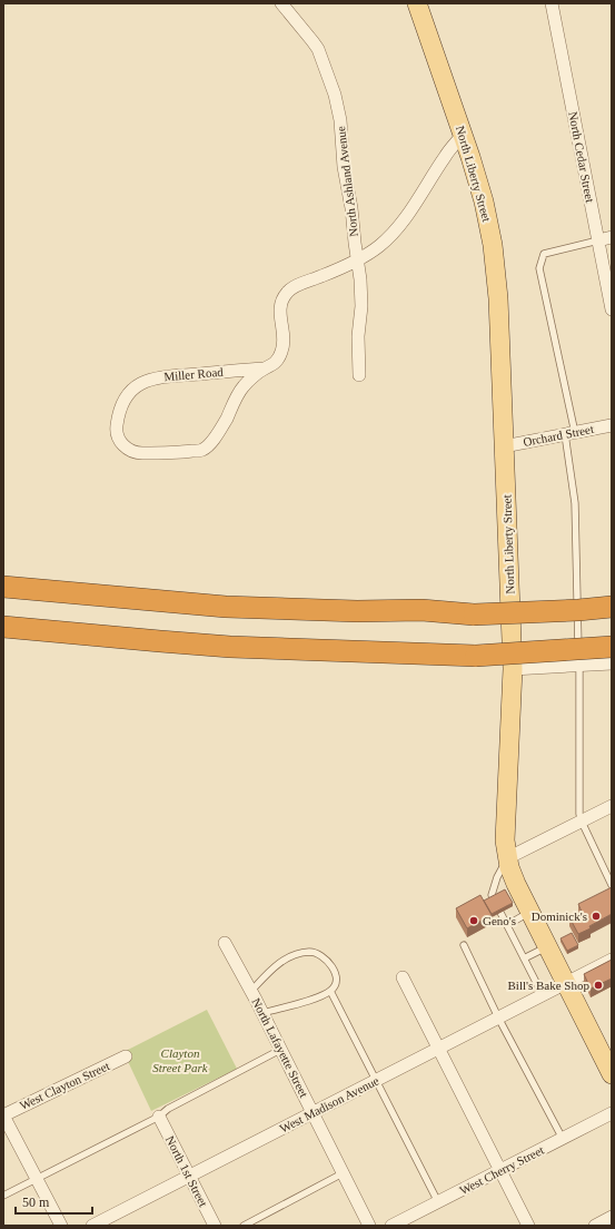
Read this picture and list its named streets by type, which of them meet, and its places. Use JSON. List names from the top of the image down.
{
  "streets": {
    "main road": ["North Liberty Street"],
    "street": [
      "North Cedar Street",
      "North Ashland Avenue",
      "Miller Road",
      "Orchard Street",
      "North Lafayette Street",
      "West Clayton Street",
      "West Madison Avenue",
      "West Cherry Street",
      "North 1st Street"
    ]
  },
  "crossings": [
    ["North Liberty Street", "Miller Road"],
    ["North Liberty Street", "Orchard Street"],
    ["North Liberty Street", "West Madison Avenue"],
    ["North Ashland Avenue", "Miller Road"],
    ["North Lafayette Street", "West Madison Avenue"],
    ["West Madison Avenue", "North 1st Street"]
  ],
  "parks": ["Clayton Street Park"],
  "places": ["Dominick's", "Geno's", "Bill's Bake Shop"],
  "scale_bar": "50 m"
}
